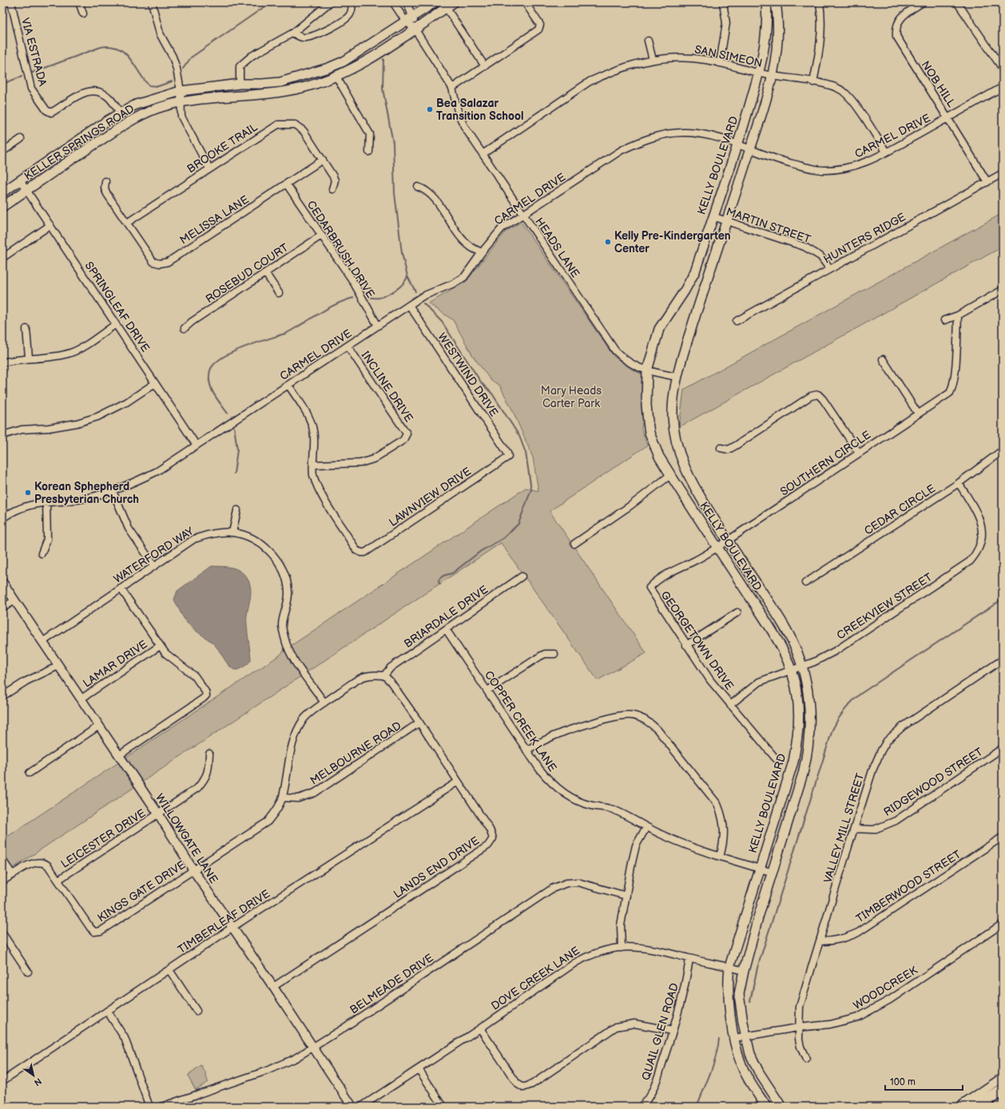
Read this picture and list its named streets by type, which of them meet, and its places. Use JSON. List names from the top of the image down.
{
  "streets": {
    "main road": ["KELLER SPRINGS ROAD", "KELLY BOULEVARD"],
    "street": [
      "VIA ESTRADA",
      "SAN SIMEON",
      "NOB HILL",
      "CARMEL DRIVE",
      "BROOKE TRAIL",
      "MELISSA LANE",
      "MARTIN STREET",
      "HUNTERS RIDGE",
      "HEADS LANE",
      "CEDARBRUSH DRIVE",
      "ROSEBUD COURT",
      "SPRINGLEAF DRIVE",
      "WESTWIND DRIVE",
      "INCLINE DRIVE",
      "SOUTHERN CIRCLE",
      "LAWNVIEW DRIVE",
      "CEDAR CIRCLE",
      "WATERFORD WAY",
      "CREEKVIEW STREET",
      "BRIARDALE DRIVE",
      "GEORGETOWN DRIVE",
      "LAMAR DRIVE",
      "COPPER CREEK LANE",
      "MELBOURNE ROAD",
      "RIDGEWOOD STREET",
      "VALLEY MILL STREET",
      "LEICESTER DRIVE",
      "WILLOWGATE LANE",
      "LANDS END DRIVE",
      "TIMBERWOOD STREET",
      "KINGS GATE DRIVE",
      "TIMBERLEAF DRIVE",
      "DOVE CREEK LANE",
      "BELMEADE DRIVE",
      "WOODCREEK",
      "QUAIL GLEN ROAD"
    ]
  },
  "crossings": [
    ["VIA ESTRADA", "KELLER SPRINGS ROAD"],
    ["SAN SIMEON", "CARMEL DRIVE"],
    ["SAN SIMEON", "KELLY BOULEVARD"],
    ["SAN SIMEON", "HEADS LANE"],
    ["NOB HILL", "CARMEL DRIVE"],
    ["NOB HILL", "HUNTERS RIDGE"],
    ["CARMEL DRIVE", "KELLY BOULEVARD"],
    ["CARMEL DRIVE", "HEADS LANE"],
    ["CARMEL DRIVE", "CEDARBRUSH DRIVE"],
    ["CARMEL DRIVE", "SPRINGLEAF DRIVE"],
    ["CARMEL DRIVE", "WESTWIND DRIVE"],
    ["CARMEL DRIVE", "INCLINE DRIVE"],
    ["KELLER SPRINGS ROAD", "HEADS LANE"],
    ["KELLER SPRINGS ROAD", "SPRINGLEAF DRIVE"],
    ["BROOKE TRAIL", "MELISSA LANE"],
    ["KELLY BOULEVARD", "MARTIN STREET"],
    ["KELLY BOULEVARD", "HEADS LANE"],
    ["KELLY BOULEVARD", "SOUTHERN CIRCLE"],
    ["KELLY BOULEVARD", "CREEKVIEW STREET"],
    ["KELLY BOULEVARD", "COPPER CREEK LANE"],
    ["KELLY BOULEVARD", "DOVE CREEK LANE"],
    ["KELLY BOULEVARD", "WOODCREEK"],
    ["MELISSA LANE", "CEDARBRUSH DRIVE"],
    ["MARTIN STREET", "HUNTERS RIDGE"],
    ["CEDARBRUSH DRIVE", "ROSEBUD COURT"],
    ["WESTWIND DRIVE", "LAWNVIEW DRIVE"],
    ["INCLINE DRIVE", "LAWNVIEW DRIVE"],
    ["SOUTHERN CIRCLE", "GEORGETOWN DRIVE"],
    ["CEDAR CIRCLE", "CREEKVIEW STREET"],
    ["WATERFORD WAY", "WILLOWGATE LANE"],
    ["WATERFORD WAY", "KINGS GATE DRIVE"],
    ["CREEKVIEW STREET", "GEORGETOWN DRIVE"],
    ["BRIARDALE DRIVE", "COPPER CREEK LANE"],
    ["BRIARDALE DRIVE", "LANDS END DRIVE"],
    ["BRIARDALE DRIVE", "KINGS GATE DRIVE"],
    ["LAMAR DRIVE", "WILLOWGATE LANE"],
    ["MELBOURNE ROAD", "LANDS END DRIVE"],
    ["MELBOURNE ROAD", "KINGS GATE DRIVE"],
    ["RIDGEWOOD STREET", "VALLEY MILL STREET"],
    ["VALLEY MILL STREET", "TIMBERWOOD STREET"],
    ["VALLEY MILL STREET", "WOODCREEK"],
    ["LEICESTER DRIVE", "WILLOWGATE LANE"],
    ["LEICESTER DRIVE", "KINGS GATE DRIVE"],
    ["WILLOWGATE LANE", "LANDS END DRIVE"],
    ["WILLOWGATE LANE", "KINGS GATE DRIVE"],
    ["WILLOWGATE LANE", "TIMBERLEAF DRIVE"],
    ["WILLOWGATE LANE", "BELMEADE DRIVE"],
    ["LANDS END DRIVE", "KINGS GATE DRIVE"],
    ["LANDS END DRIVE", "TIMBERLEAF DRIVE"],
    ["DOVE CREEK LANE", "QUAIL GLEN ROAD"]
  ],
  "parks": ["Mary Heads Carter Park"],
  "places": ["Bea Salazar Transition School", "Kelly Pre-Kindergarten Center", "Korean Sphepherd Presbyterian Church"],
  "scale_bar": "100 m",
  "north": "bottom right"
}
